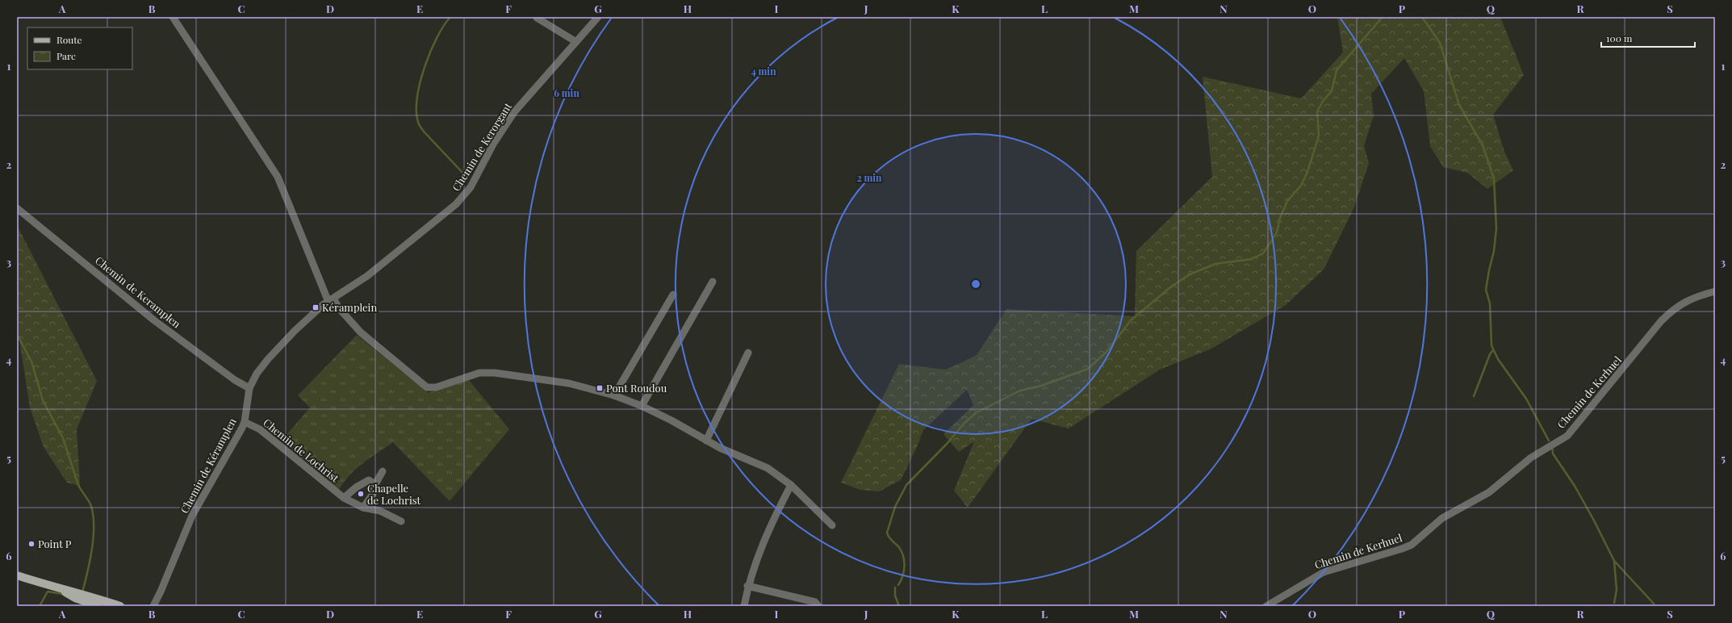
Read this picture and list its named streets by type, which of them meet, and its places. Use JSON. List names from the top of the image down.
{
  "streets": {
    "street": [
      "Chemin de Kerorgant",
      "Chemin de Keramplen",
      "Chemin de Kerhuel",
      "Chemin de Lochrist",
      "Chemin de Kéramplen"
    ]
  },
  "crossings": [
    ["Chemin de Kerorgant", "Chemin de Kéramplen"],
    ["Chemin de Keramplen", "Chemin de Kéramplen"],
    ["Chemin de Lochrist", "Chemin de Kéramplen"]
  ],
  "places": {
    "transit": ["Kéramplein", "Pont Roudou"],
    "other": ["Chapelle de Lochrist", "Point P"]
  },
  "legend": ["Route", "Parc"],
  "scale_bar": "100 m",
  "grid": {
    "columns": [
      "A",
      "B",
      "C",
      "D",
      "E",
      "F",
      "G",
      "H",
      "I",
      "J",
      "K",
      "L",
      "M",
      "N",
      "O",
      "P",
      "Q",
      "R",
      "S"
    ],
    "rows": [
      "1",
      "2",
      "3",
      "4",
      "5",
      "6"
    ]
  },
  "rings": ["4 min", "6 min", "2 min"]
}
